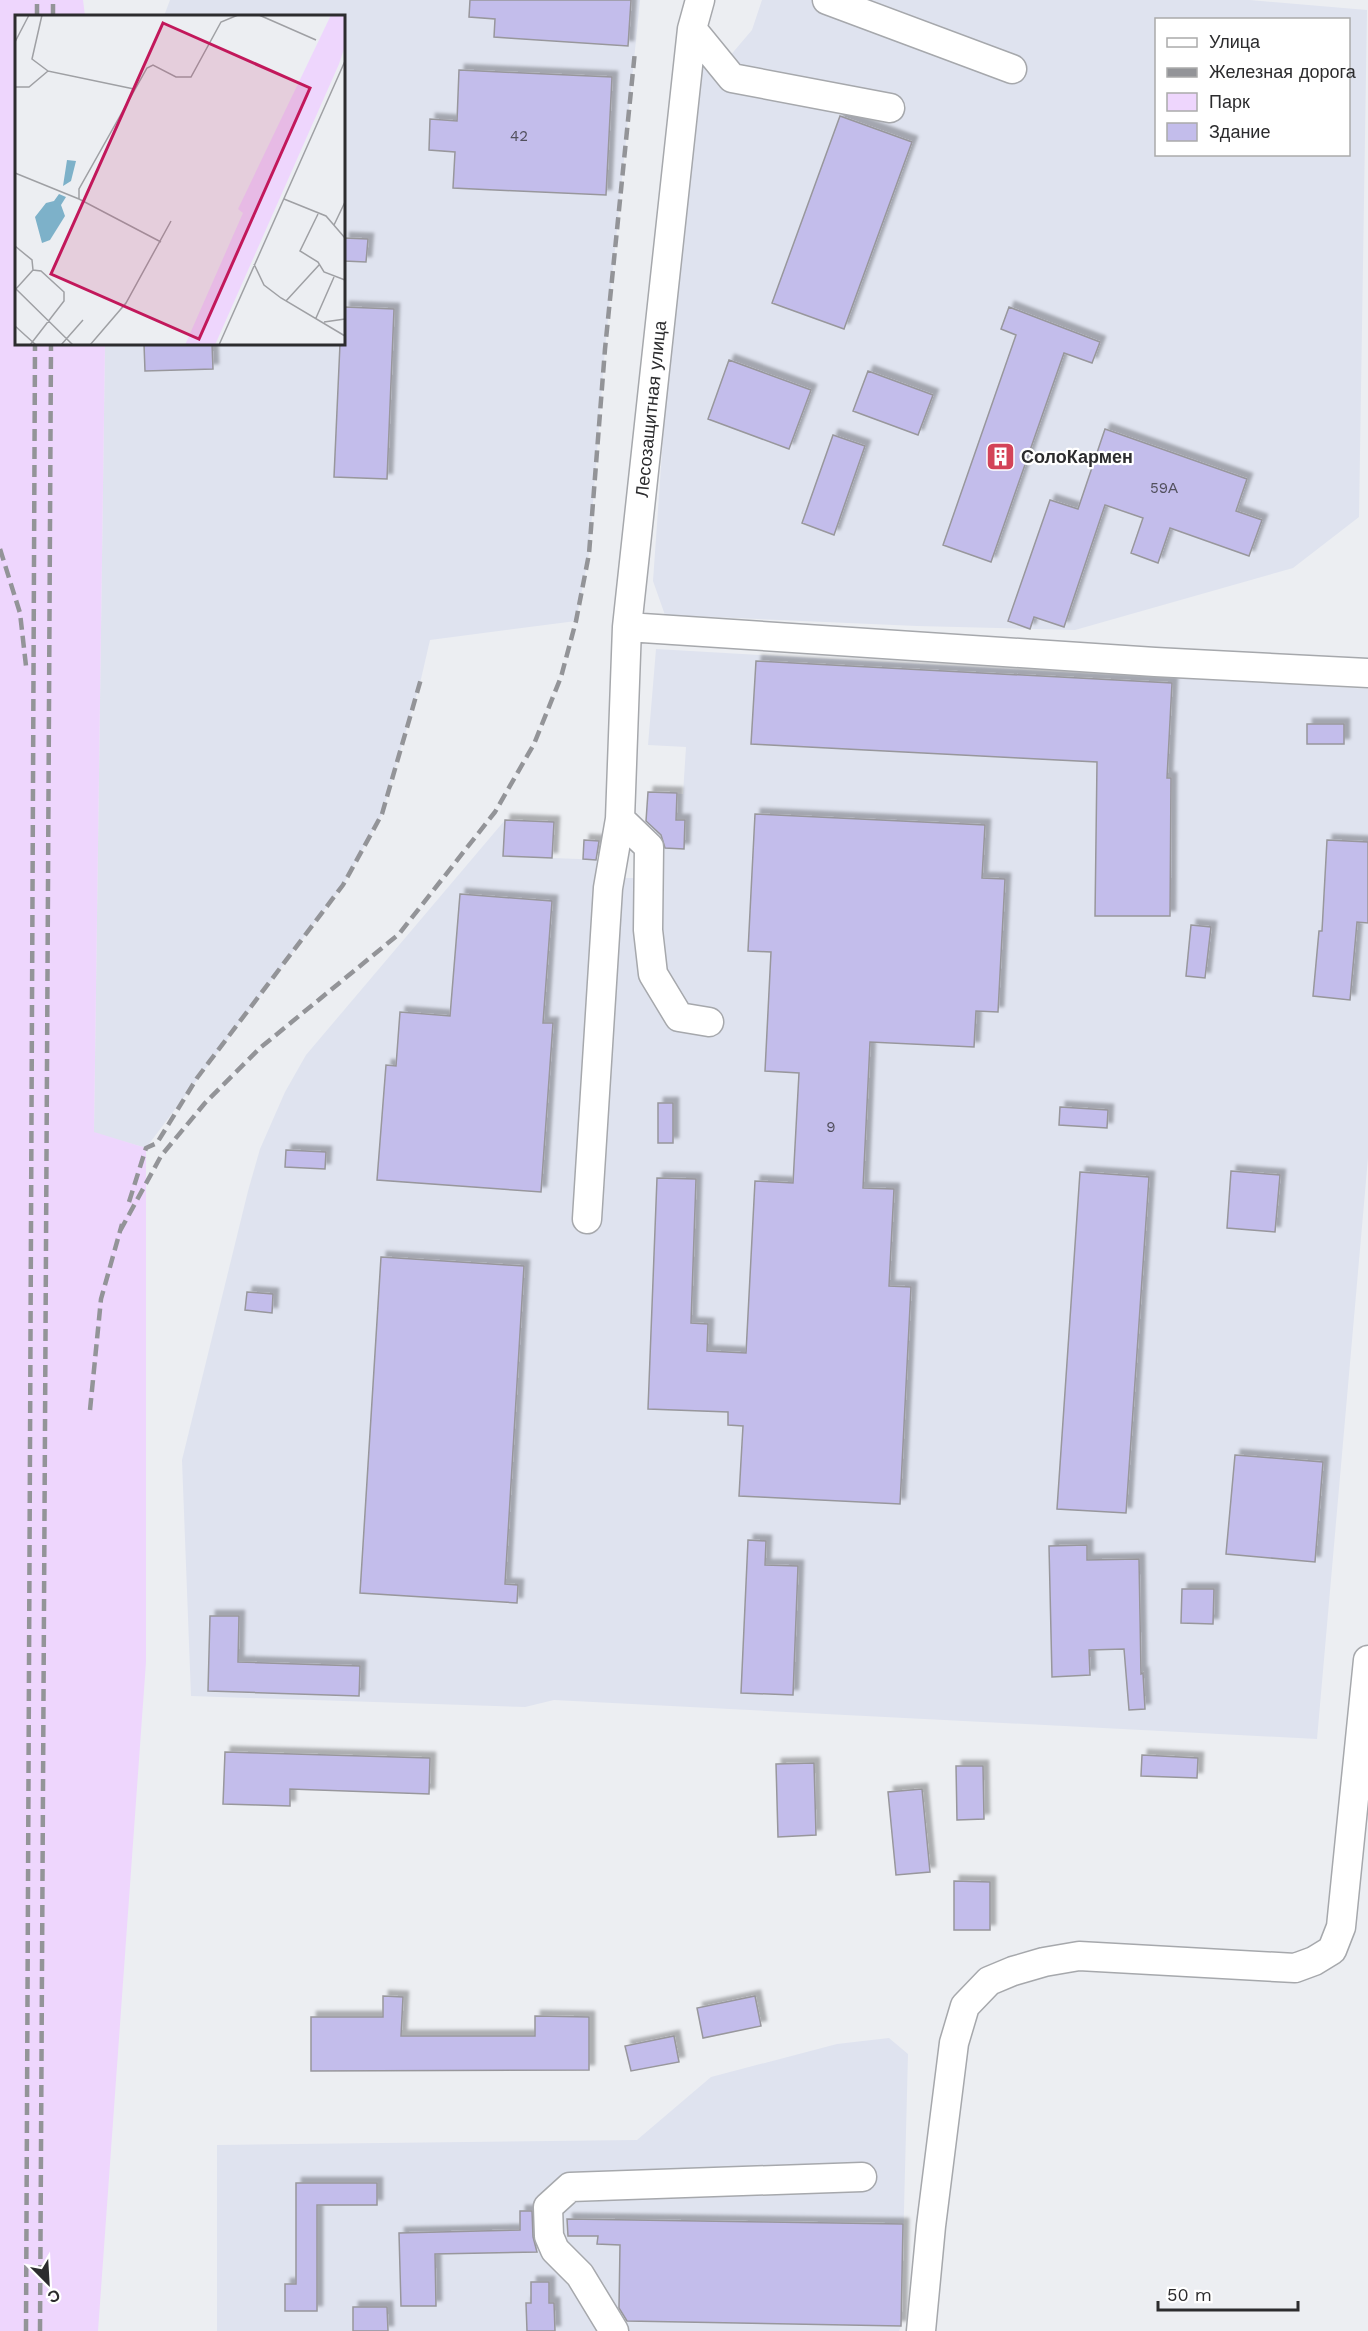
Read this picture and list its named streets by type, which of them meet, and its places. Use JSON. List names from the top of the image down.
{
  "streets": {
    "street": ["Лесозащитная улица"]
  },
  "places": {
    "building": ["СолоКармен"]
  },
  "house_numbers": ["42", "59А", "9"],
  "legend": [
    "Улица",
    "Железная дорога",
    "Парк",
    "Здание"
  ],
  "scale_bar": "50 m",
  "north": "bottom right"
}
